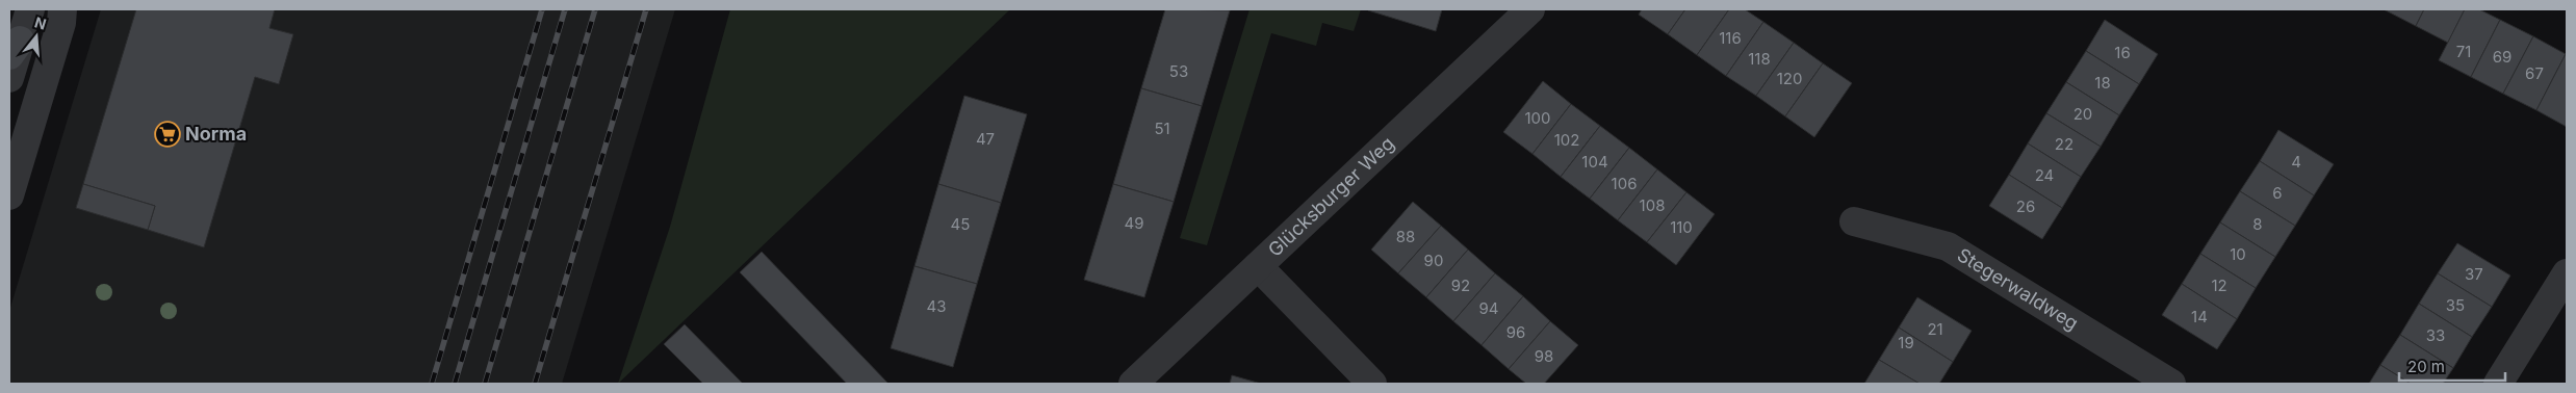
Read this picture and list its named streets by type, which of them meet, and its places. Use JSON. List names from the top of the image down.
{
  "streets": {
    "street": ["Glücksburger Weg", "Stegerwaldweg"]
  },
  "places": {
    "supermarket": ["Norma"]
  },
  "house_numbers": [
    "116",
    "71",
    "16",
    "69",
    "118",
    "53",
    "67",
    "120",
    "18",
    "20",
    "100",
    "51",
    "47",
    "102",
    "22",
    "104",
    "4",
    "24",
    "106",
    "6",
    "108",
    "26",
    "49",
    "45",
    "8",
    "110",
    "88",
    "10",
    "90",
    "37",
    "92",
    "12",
    "35",
    "43",
    "94",
    "14",
    "21",
    "96",
    "33",
    "19",
    "98"
  ],
  "scale_bar": "20 m",
  "north": "top"
}
